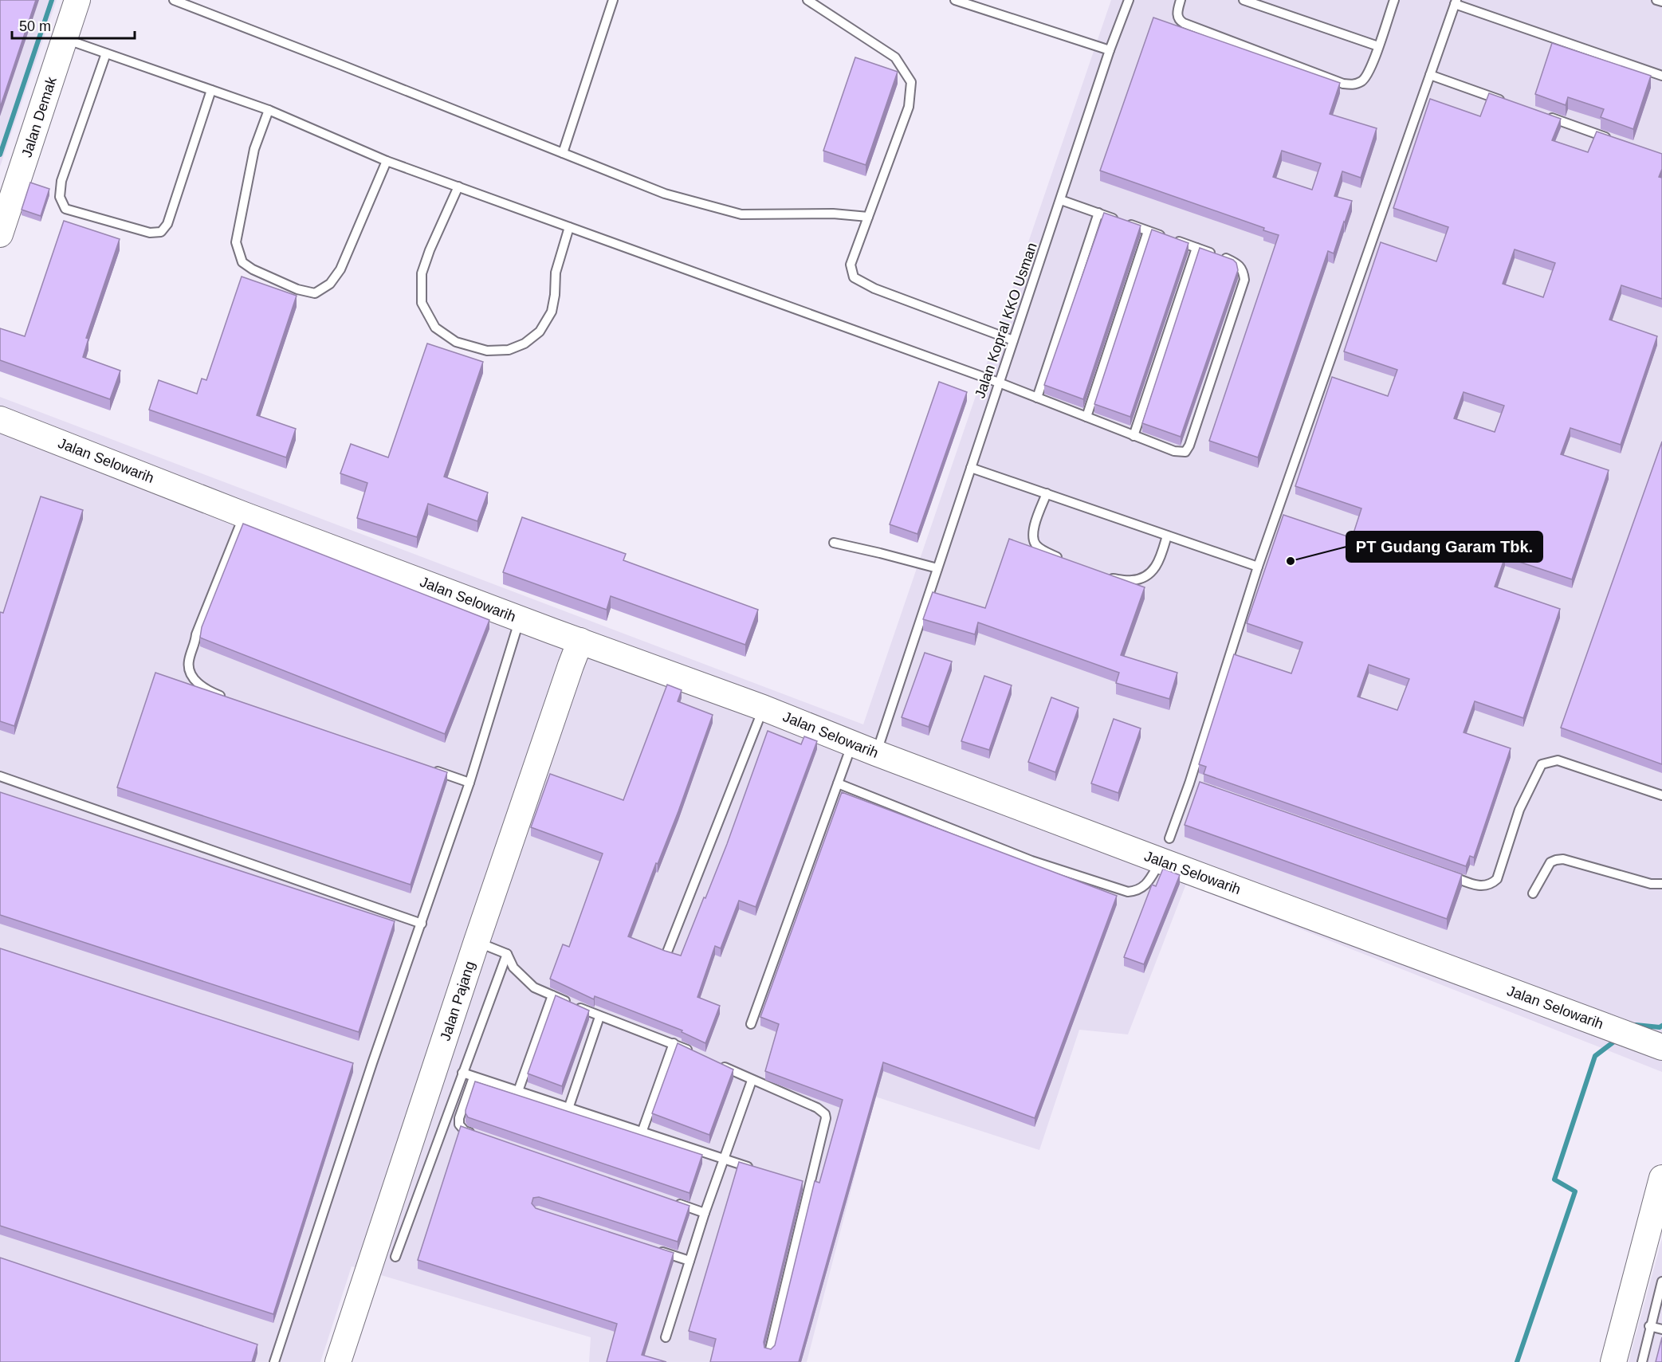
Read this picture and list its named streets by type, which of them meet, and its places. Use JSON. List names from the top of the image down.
{
  "streets": {
    "main road": ["Jalan Demak", "Jalan Selowarih", "Jalan Pajang"],
    "lane": ["Jalan Kopral KKO Usman"]
  },
  "crossings": [
    ["Jalan Kopral KKO Usman", "Jalan Selowarih"],
    ["Jalan Selowarih", "Jalan Pajang"]
  ],
  "places": ["PT Gudang Garam Tbk."],
  "scale_bar": "50 m"
}
